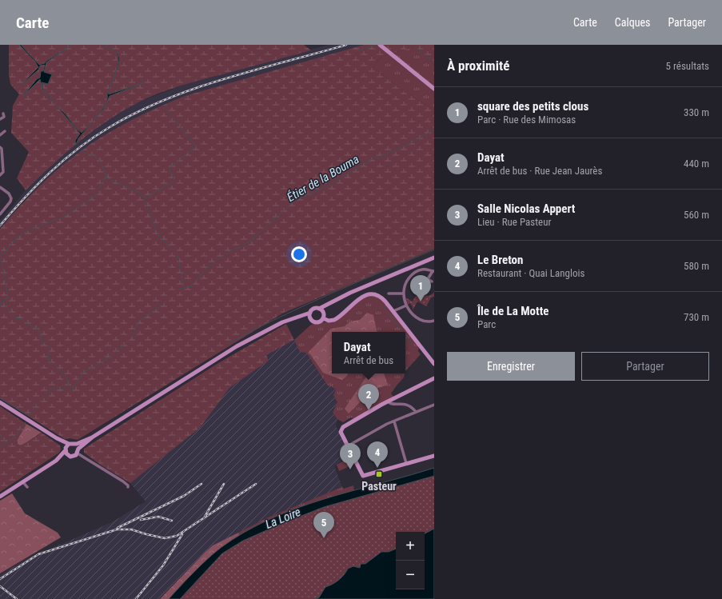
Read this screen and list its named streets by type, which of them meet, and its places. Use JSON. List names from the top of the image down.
{
  "water": ["Étier de la Bouma", "La Loire"],
  "places": {
    "transit": ["Pasteur"]
  },
  "page": {
    "header": "Carte",
    "nav": ["Carte", "Calques", "Partager"],
    "heading": ["À proximité", "5 résultats"],
    "list": [
      {
        "mark": "1",
        "name": "square des petits clous",
        "note": "Parc · Rue des Mimosas",
        "value": "330 m"
      },
      {
        "mark": "2",
        "name": "Dayat",
        "note": "Arrêt de bus · Rue Jean Jaurès",
        "value": "440 m"
      },
      {
        "mark": "3",
        "name": "Salle Nicolas Appert",
        "note": "Lieu · Rue Pasteur",
        "value": "560 m"
      },
      {
        "mark": "4",
        "name": "Le Breton",
        "note": "Restaurant · Quai Langlois",
        "value": "580 m"
      },
      {
        "mark": "5",
        "name": "Île de La Motte",
        "note": "Parc",
        "value": "730 m"
      }
    ],
    "pins": [
      "1",
      "2",
      "4",
      "3",
      "5"
    ],
    "popup": ["Dayat", "Arrêt de bus"],
    "buttons": ["Enregistrer", "Partager"],
    "map_buttons": ["+", "−"]
  }
}
